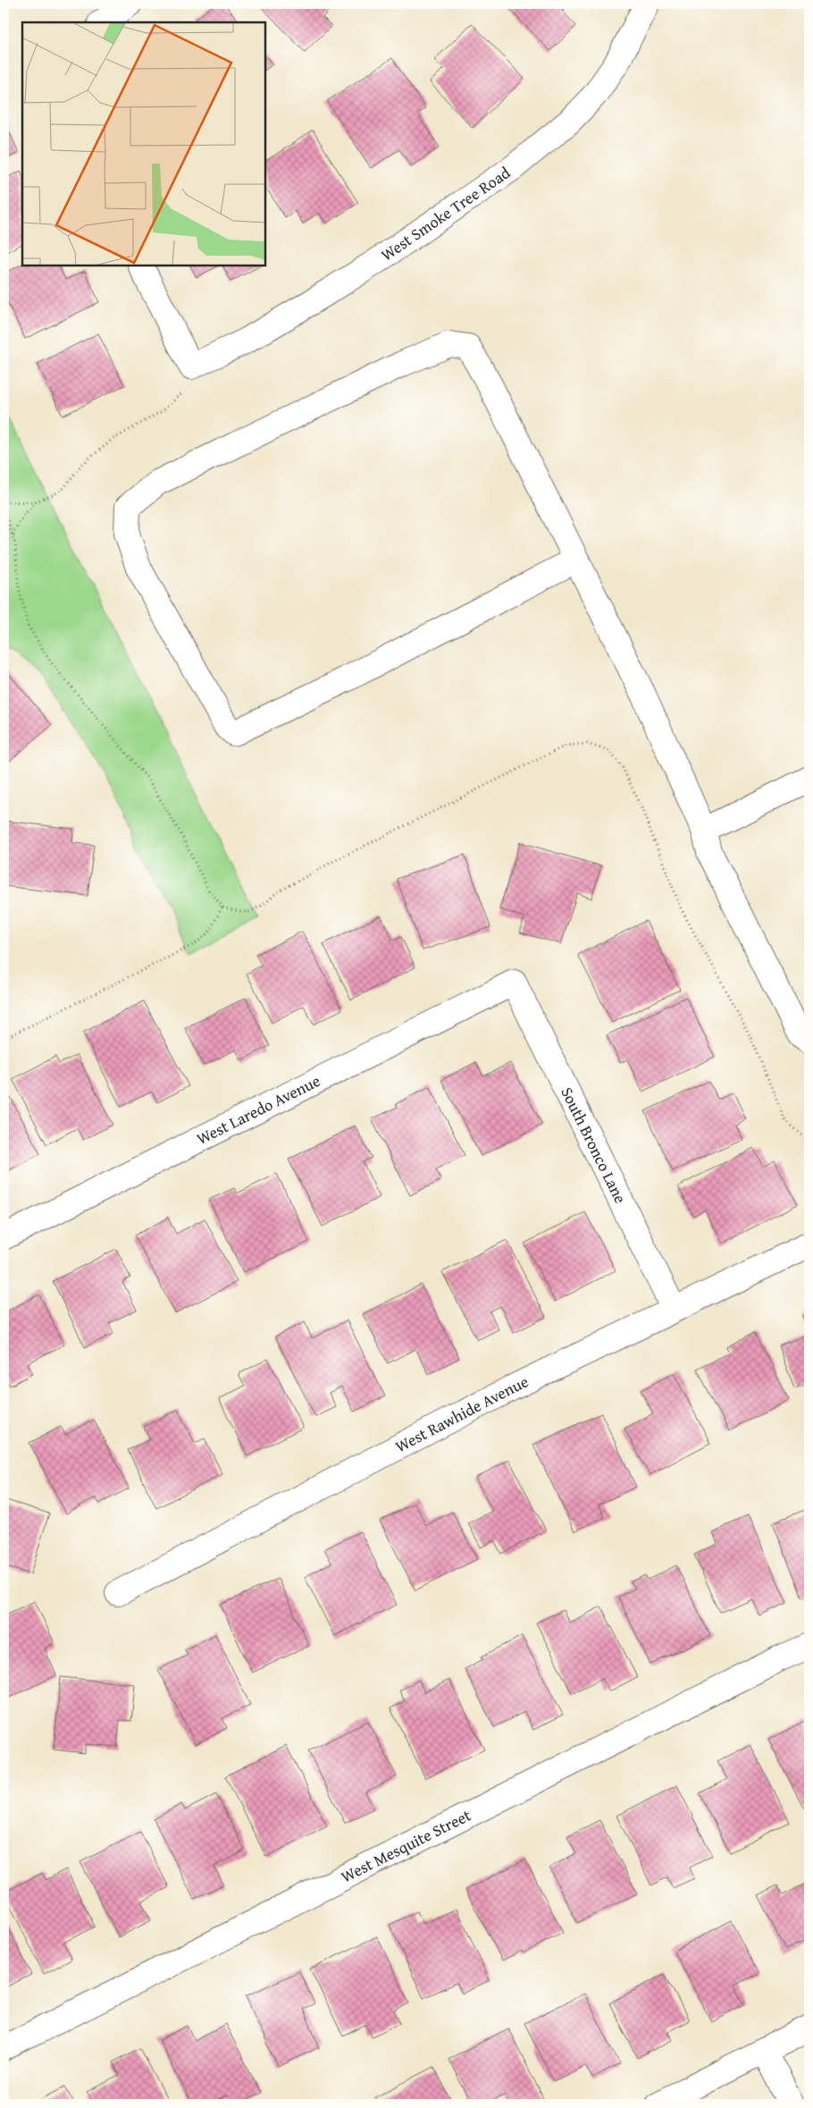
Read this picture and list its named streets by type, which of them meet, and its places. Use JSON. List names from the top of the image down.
{
  "streets": {
    "street": [
      "West Smoke Tree Road",
      "West Laredo Avenue",
      "South Bronco Lane",
      "West Rawhide Avenue",
      "West Mesquite Street"
    ]
  },
  "crossings": [
    ["West Laredo Avenue", "South Bronco Lane"],
    ["South Bronco Lane", "West Rawhide Avenue"]
  ]
}
